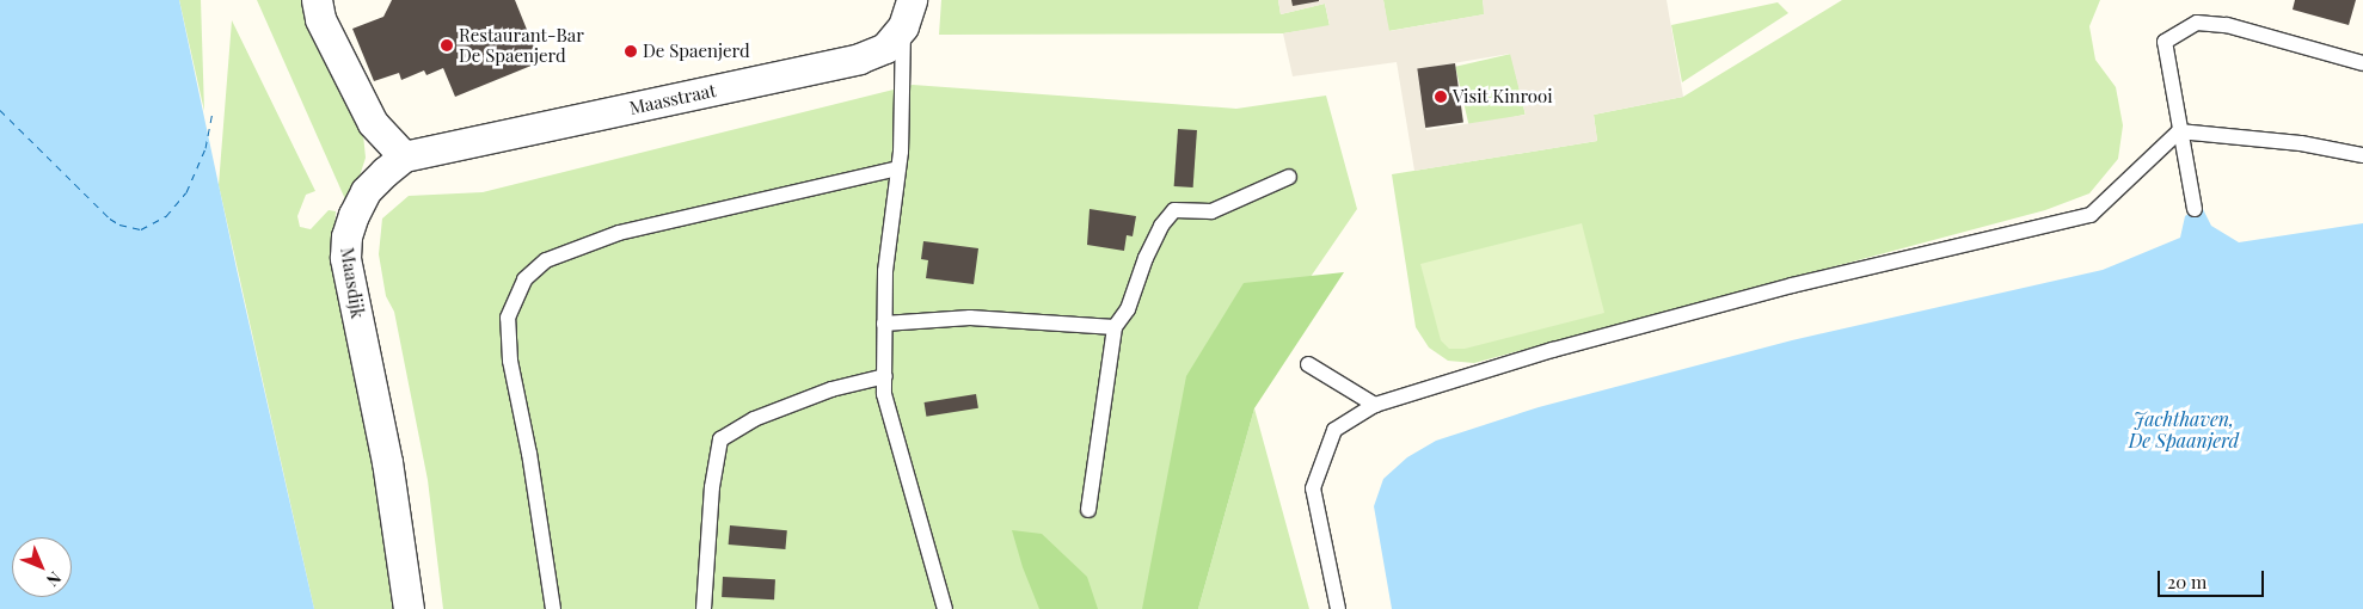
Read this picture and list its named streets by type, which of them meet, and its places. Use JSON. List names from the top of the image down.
{
  "streets": {
    "street": ["Maasstraat", "Maasdijk"]
  },
  "crossings": [
    ["Maasstraat", "Maasdijk"]
  ],
  "water": ["Jachthaven, De Spaanjerd"],
  "places": ["Restaurant-Bar De Spaenjerd", "De Spaenjerd", "Visit Kinrooi"],
  "scale_bar": "20 m",
  "north": "bottom right"
}
